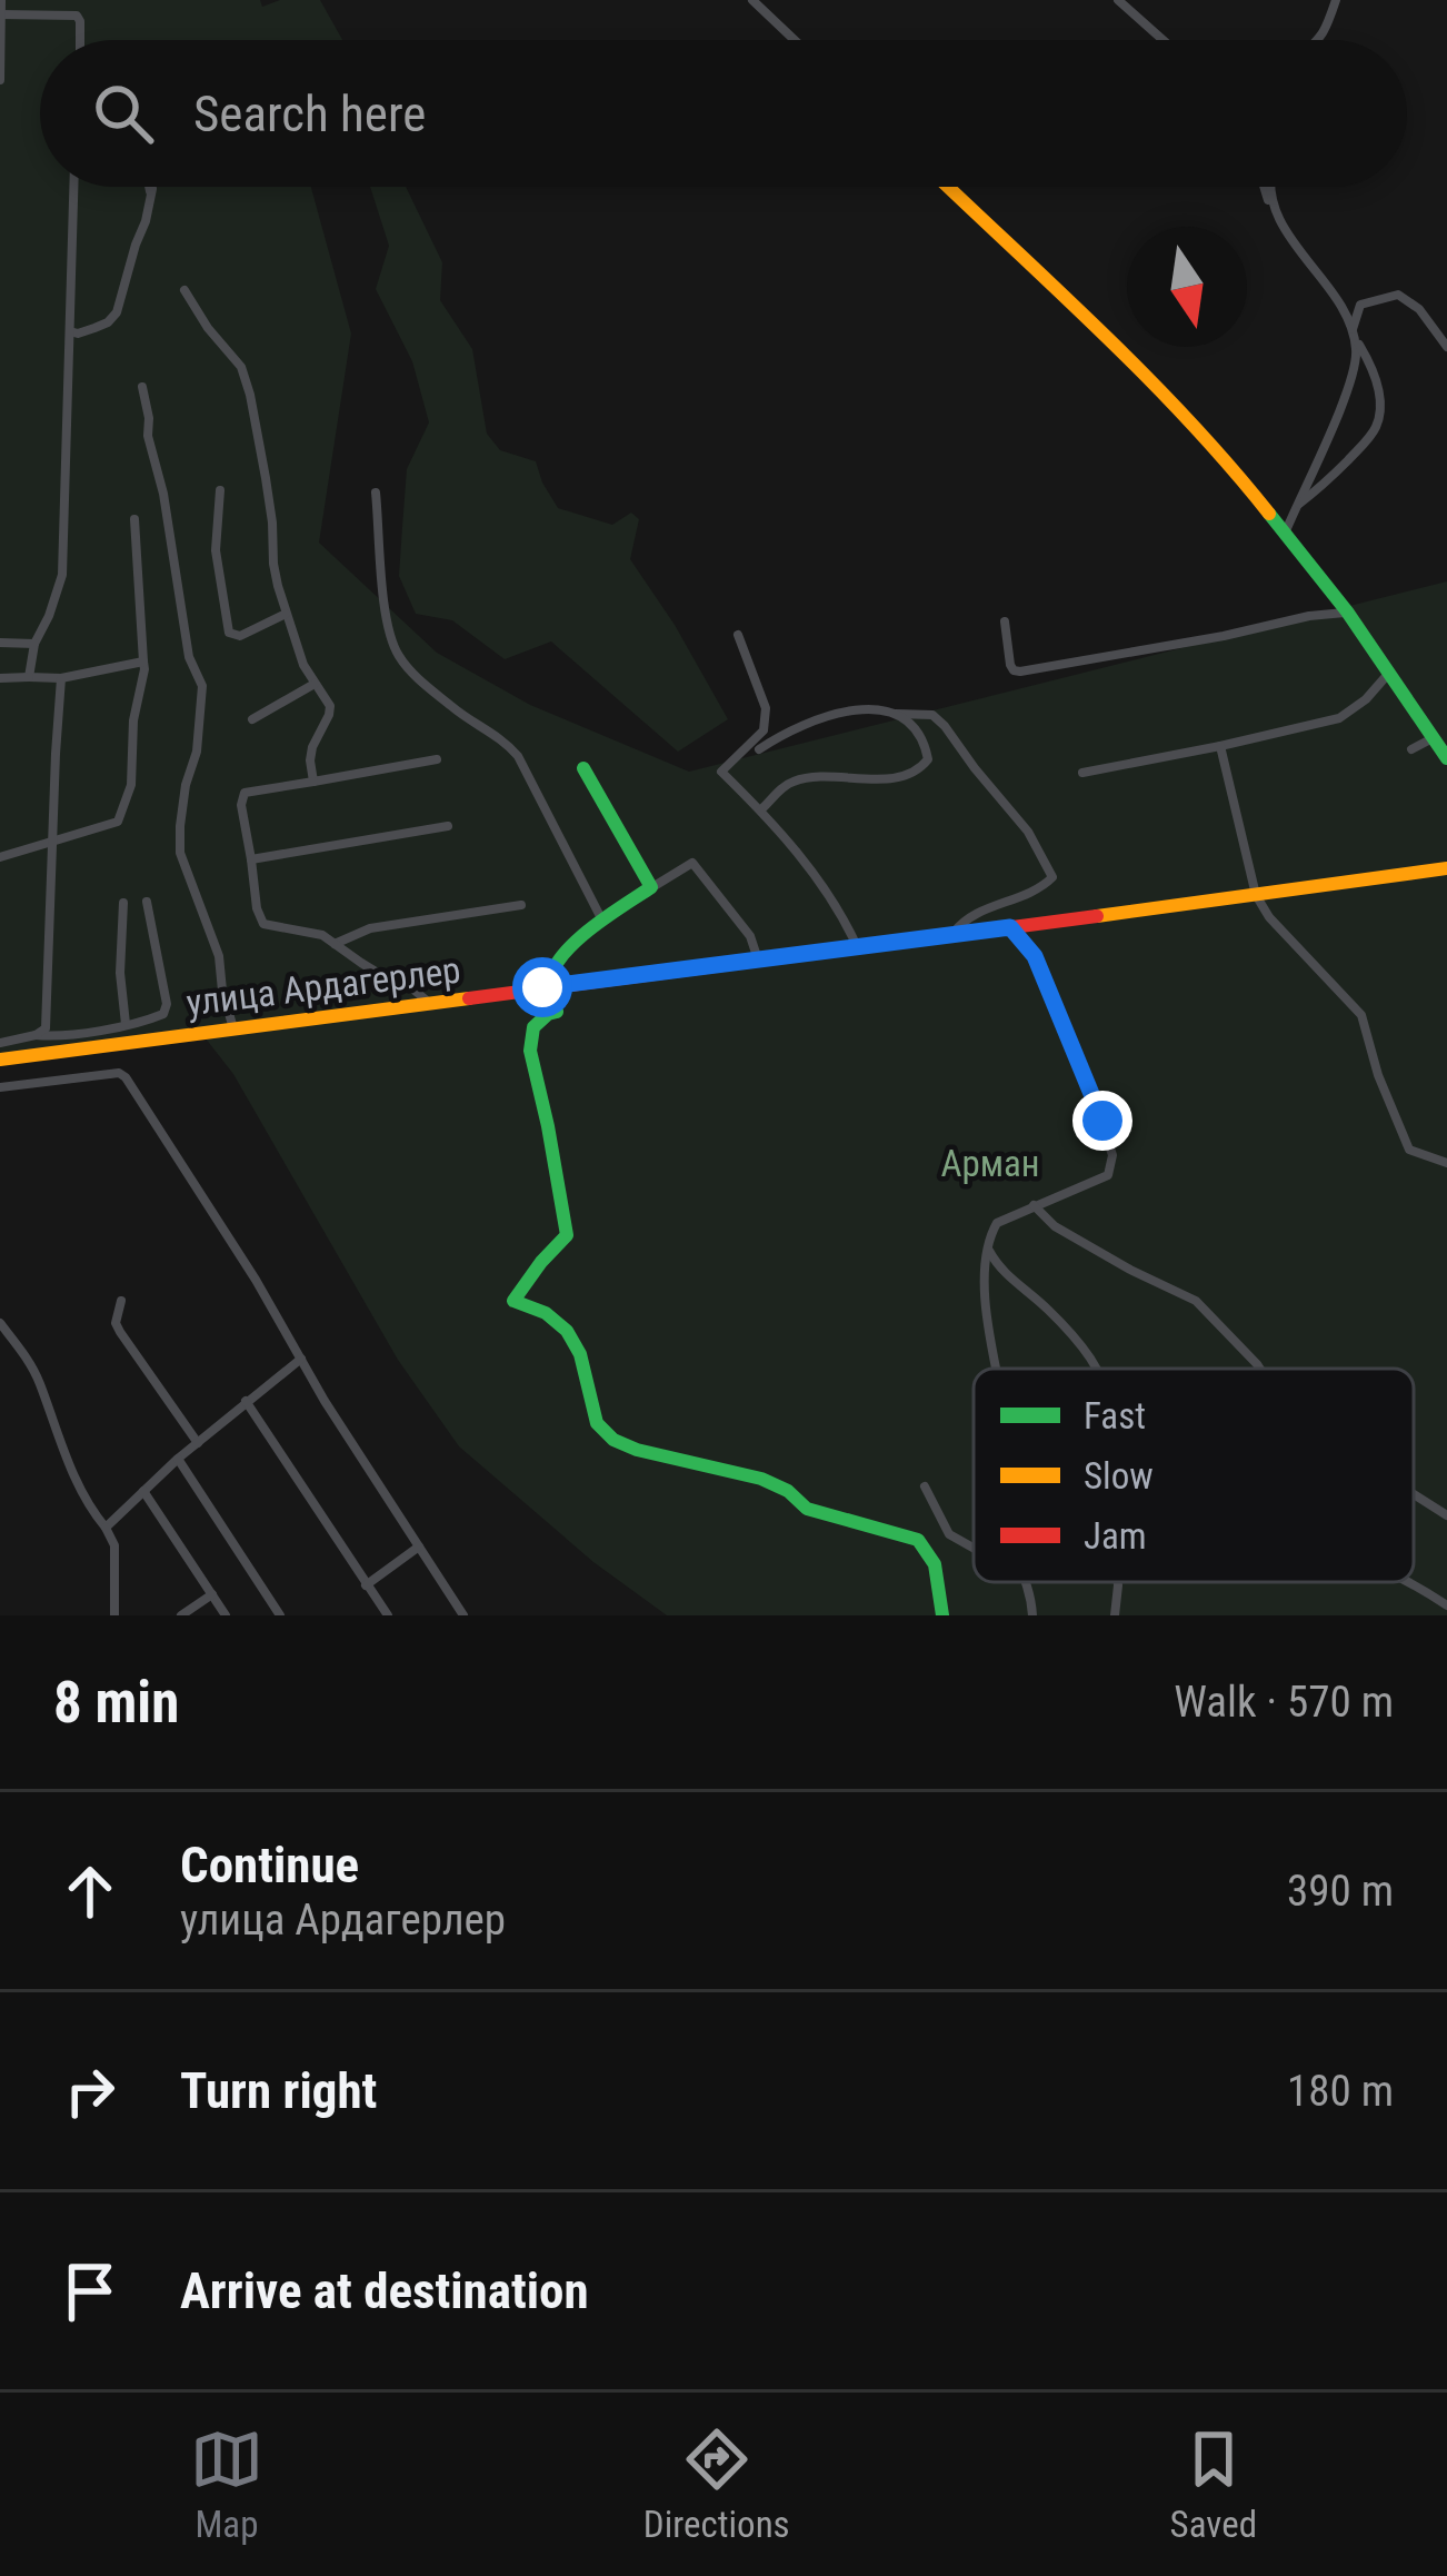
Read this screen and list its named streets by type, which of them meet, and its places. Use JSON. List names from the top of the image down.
{
  "streets": {
    "street": ["улица Ардагерлер"]
  },
  "parks": ["Арман"],
  "legend": ["Fast", "Slow", "Jam"],
  "north": "bottom",
  "page": {
    "search": "Search here",
    "heading": ["8 min", "Walk · 570 m"],
    "list": [
      ["Continue", "улица Ардагерлер", "390 m"],
      ["Turn right", "180 m"],
      "Arrive at destination"
    ],
    "nav": ["Map", "Directions", "Saved"]
  }
}
